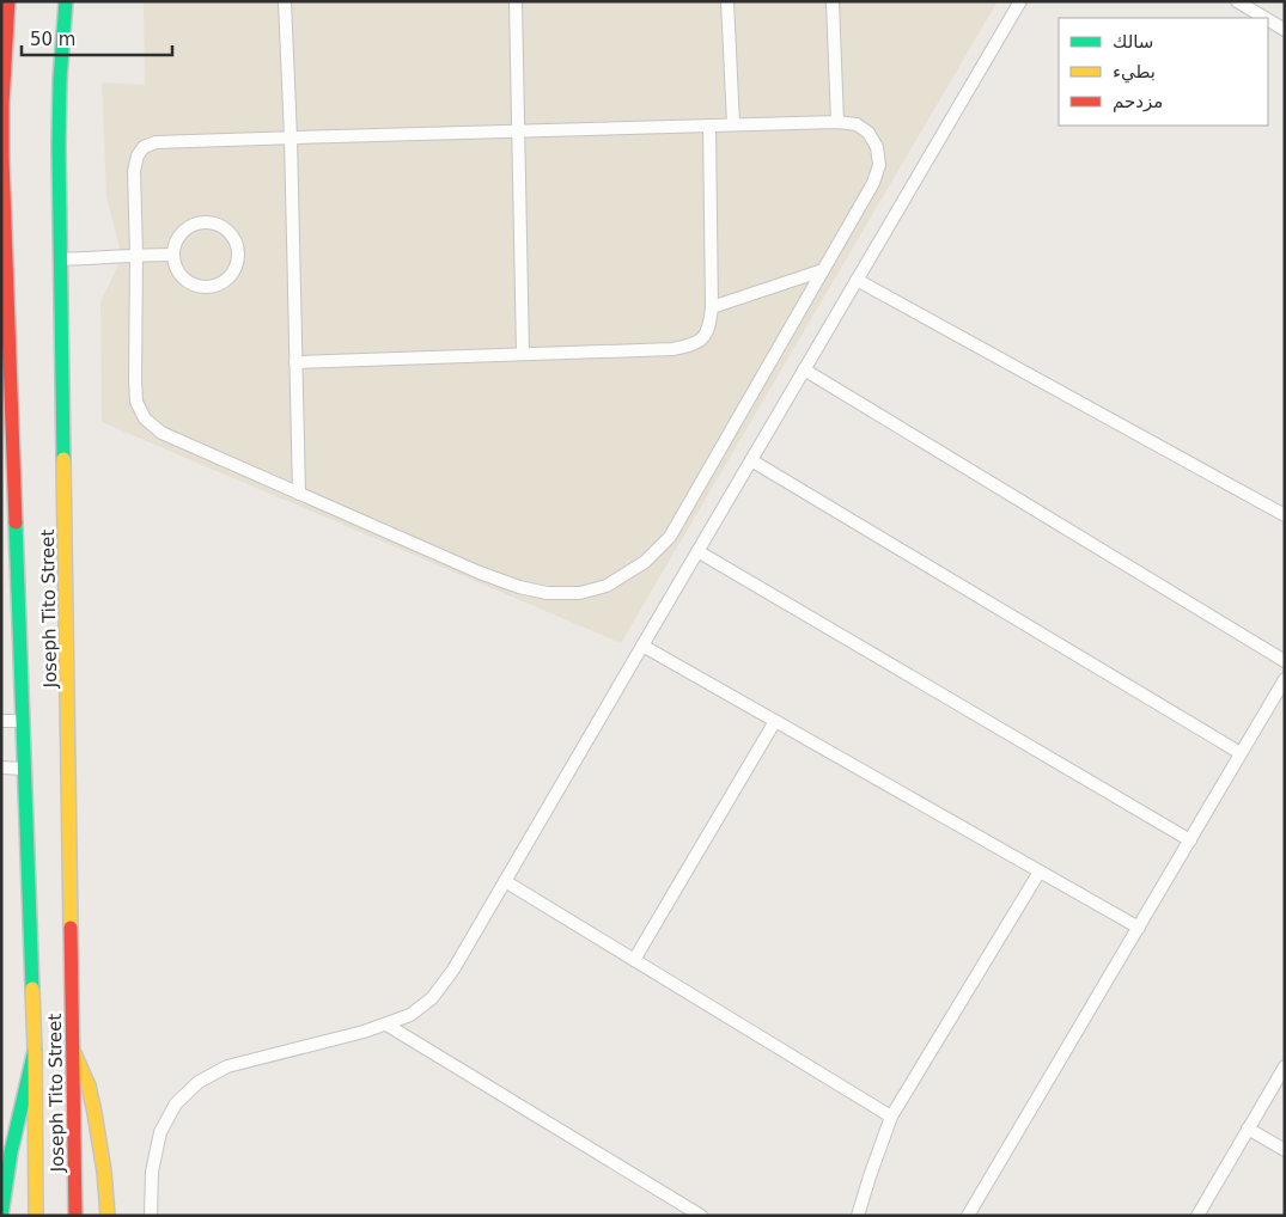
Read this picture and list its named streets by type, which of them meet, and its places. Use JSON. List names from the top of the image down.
{
  "streets": {
    "main road": ["Joseph Tito Street"]
  },
  "legend": ["سالك", "بطيء", "مزدحم"],
  "scale_bar": "50 m"
}
